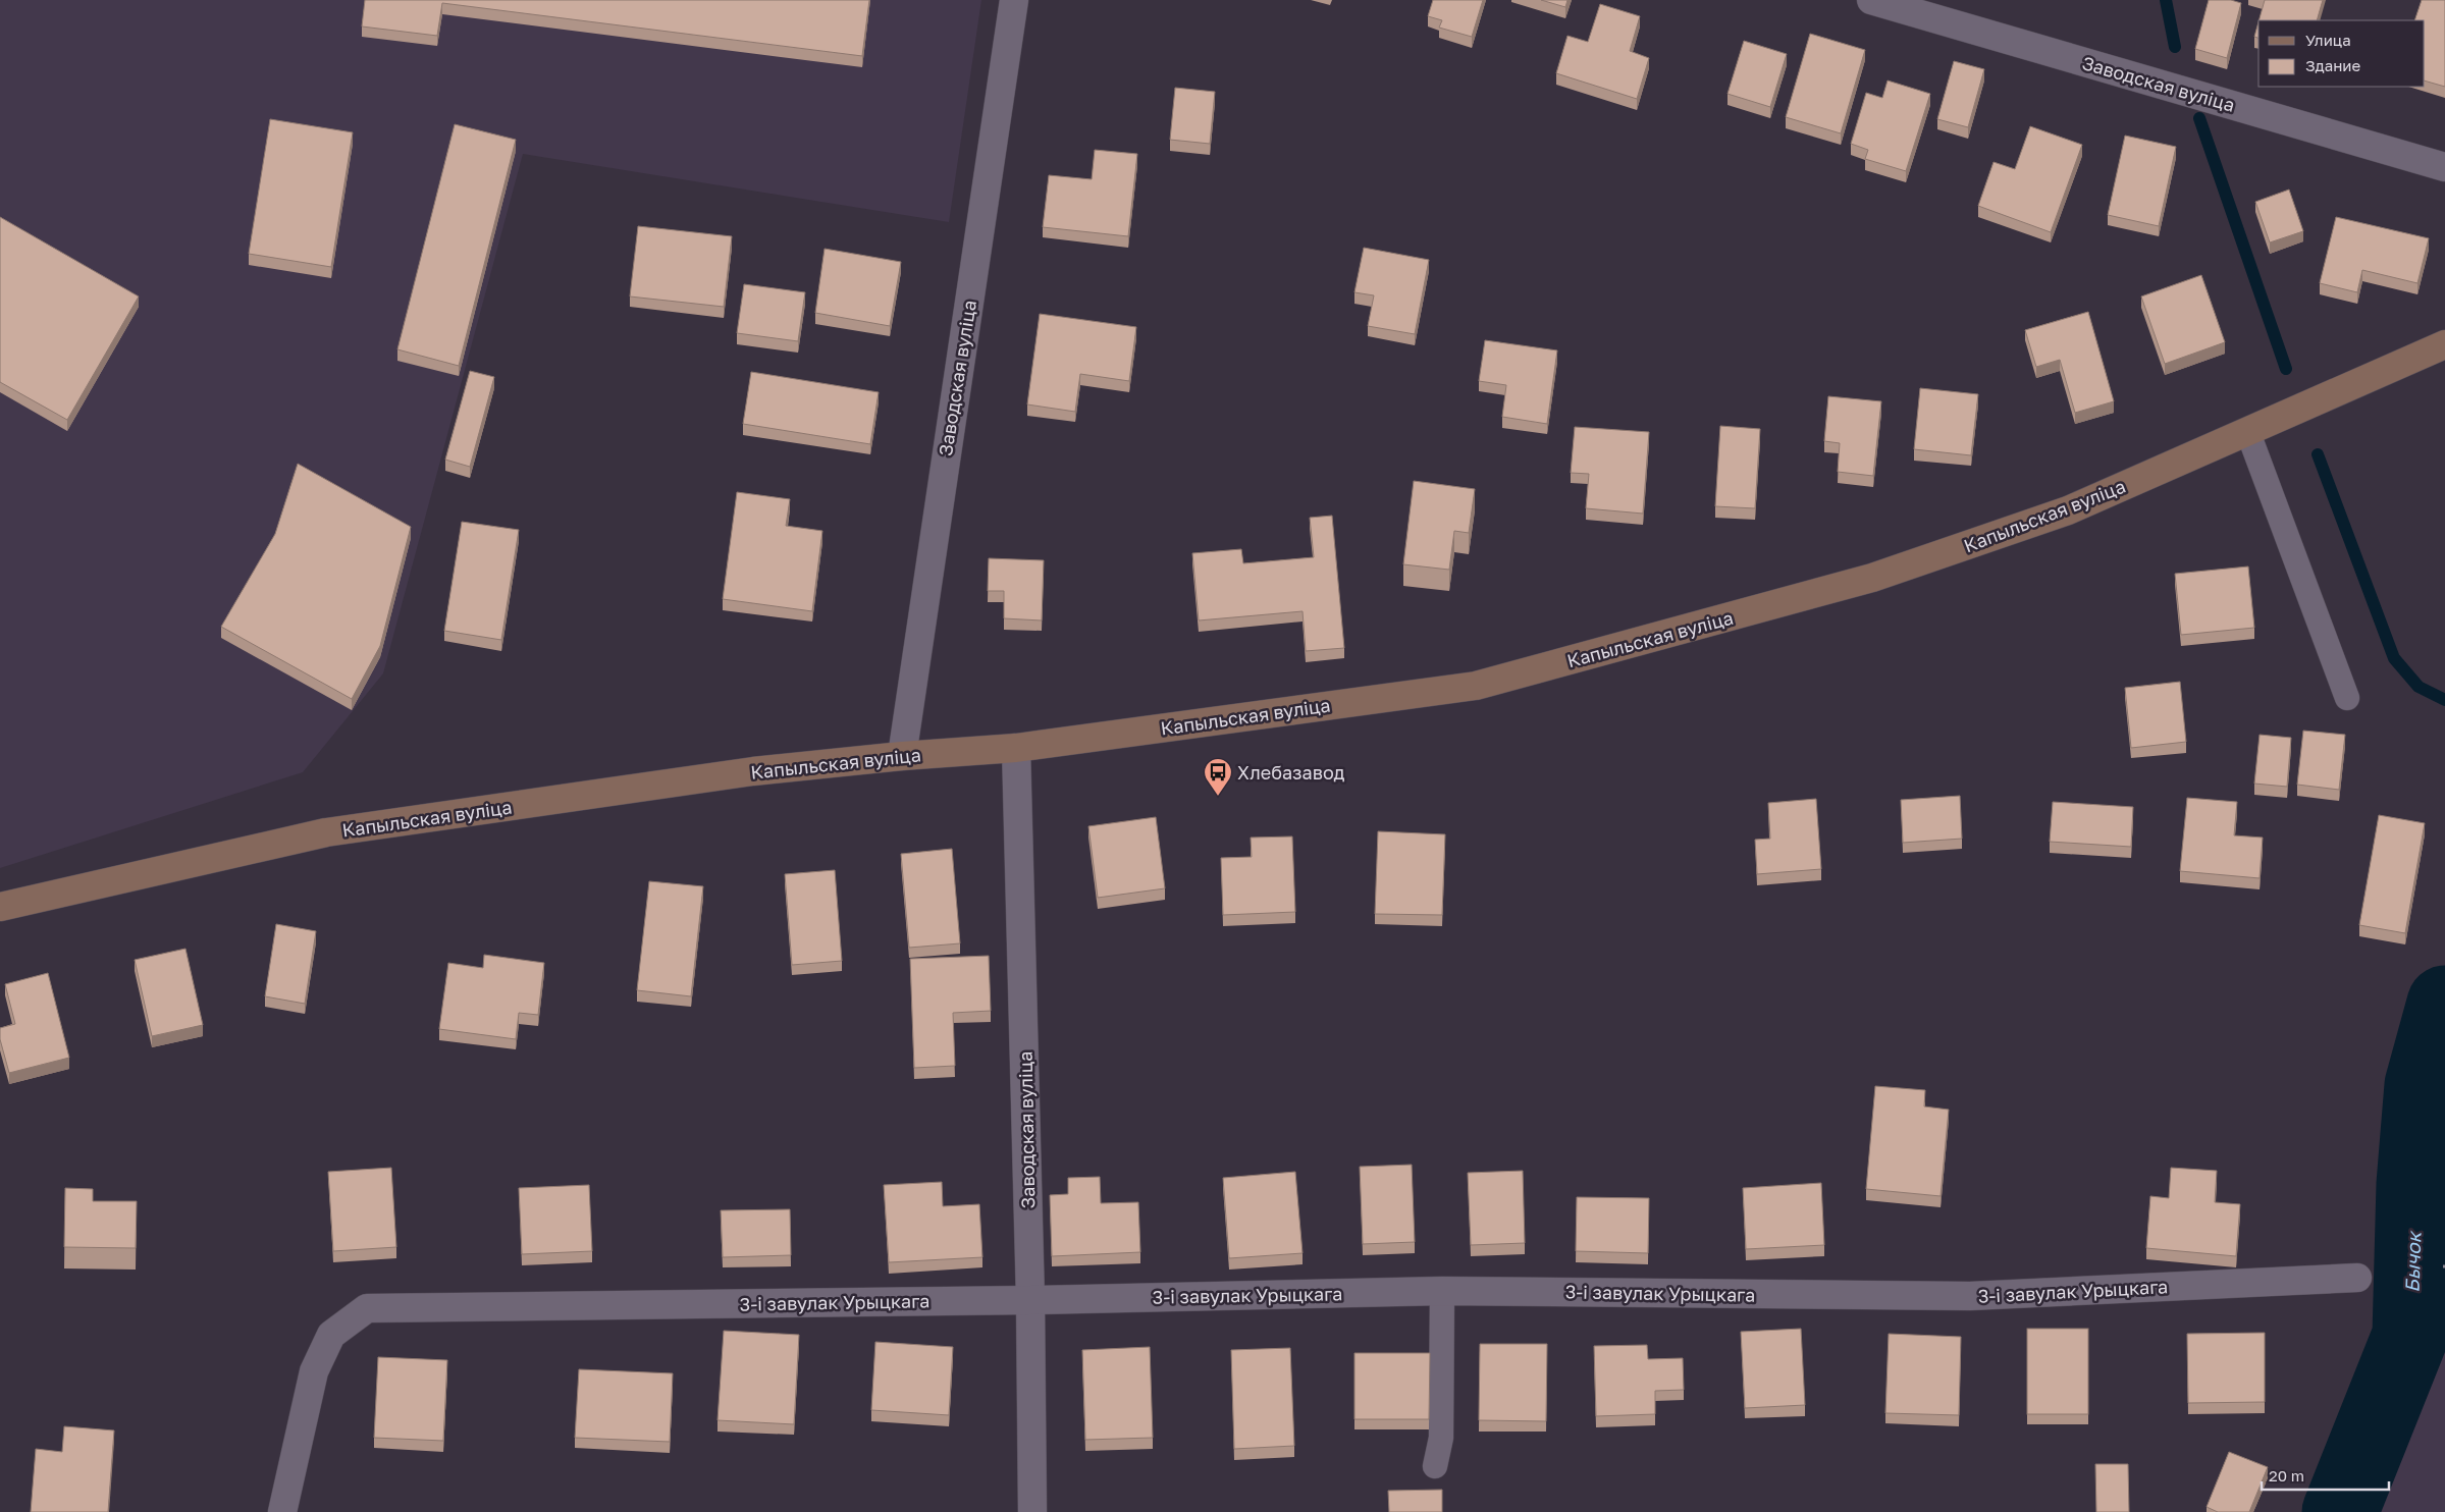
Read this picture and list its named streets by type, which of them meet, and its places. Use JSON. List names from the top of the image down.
{
  "streets": {
    "main road": ["Капыльская вуліца"],
    "street": ["Заводская вуліца", "3-і завулак Урыцкага"]
  },
  "crossings": [
    ["Заводская вуліца", "Капыльская вуліца"],
    ["Заводская вуліца", "3-і завулак Урыцкага"]
  ],
  "water": ["Бычок"],
  "places": {
    "bus stop": ["Хлебазавод"]
  },
  "legend": ["Улица", "Здание"],
  "scale_bar": "20 m"
}
